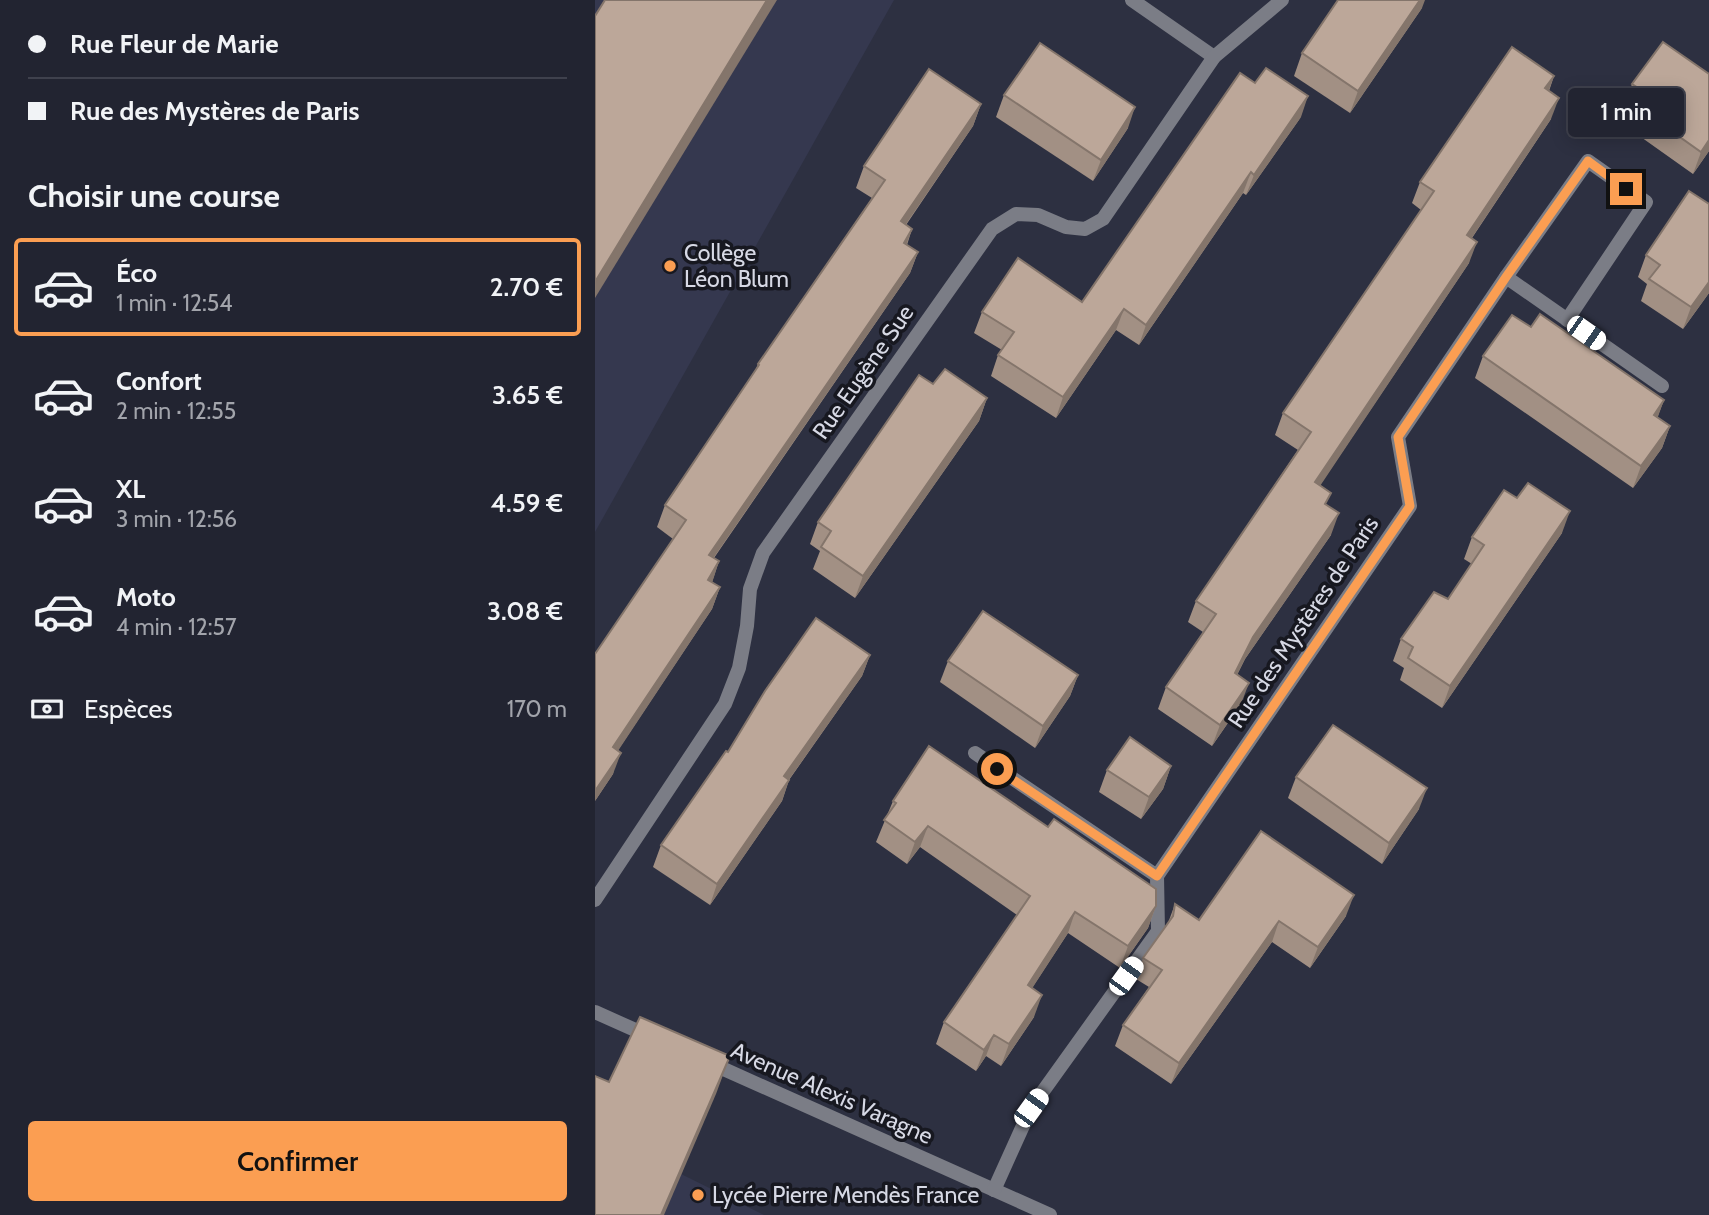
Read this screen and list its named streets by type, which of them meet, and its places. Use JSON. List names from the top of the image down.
{
  "streets": {
    "street": ["Rue Eugène Sue", "Rue des Mystères de Paris", "Avenue Alexis Varagne"]
  },
  "places": ["Collège Léon Blum", "Lycée Pierre Mendès France"],
  "page": {
    "banner": ["Rue Fleur de Marie", "Rue des Mystères de Paris"],
    "bubble": "1 min",
    "heading": "Choisir une course",
    "list": [
      {
        "name": "Éco",
        "note": "1 min · 12:54",
        "value": "2.70 €"
      },
      {
        "name": "Confort",
        "note": "2 min · 12:55",
        "value": "3.65 €"
      },
      {
        "name": "XL",
        "note": "3 min · 12:56",
        "value": "4.59 €"
      },
      {
        "name": "Moto",
        "note": "4 min · 12:57",
        "value": "3.08 €"
      }
    ],
    "pay": ["Espèces", "170 m"],
    "buttons": "Confirmer"
  }
}
